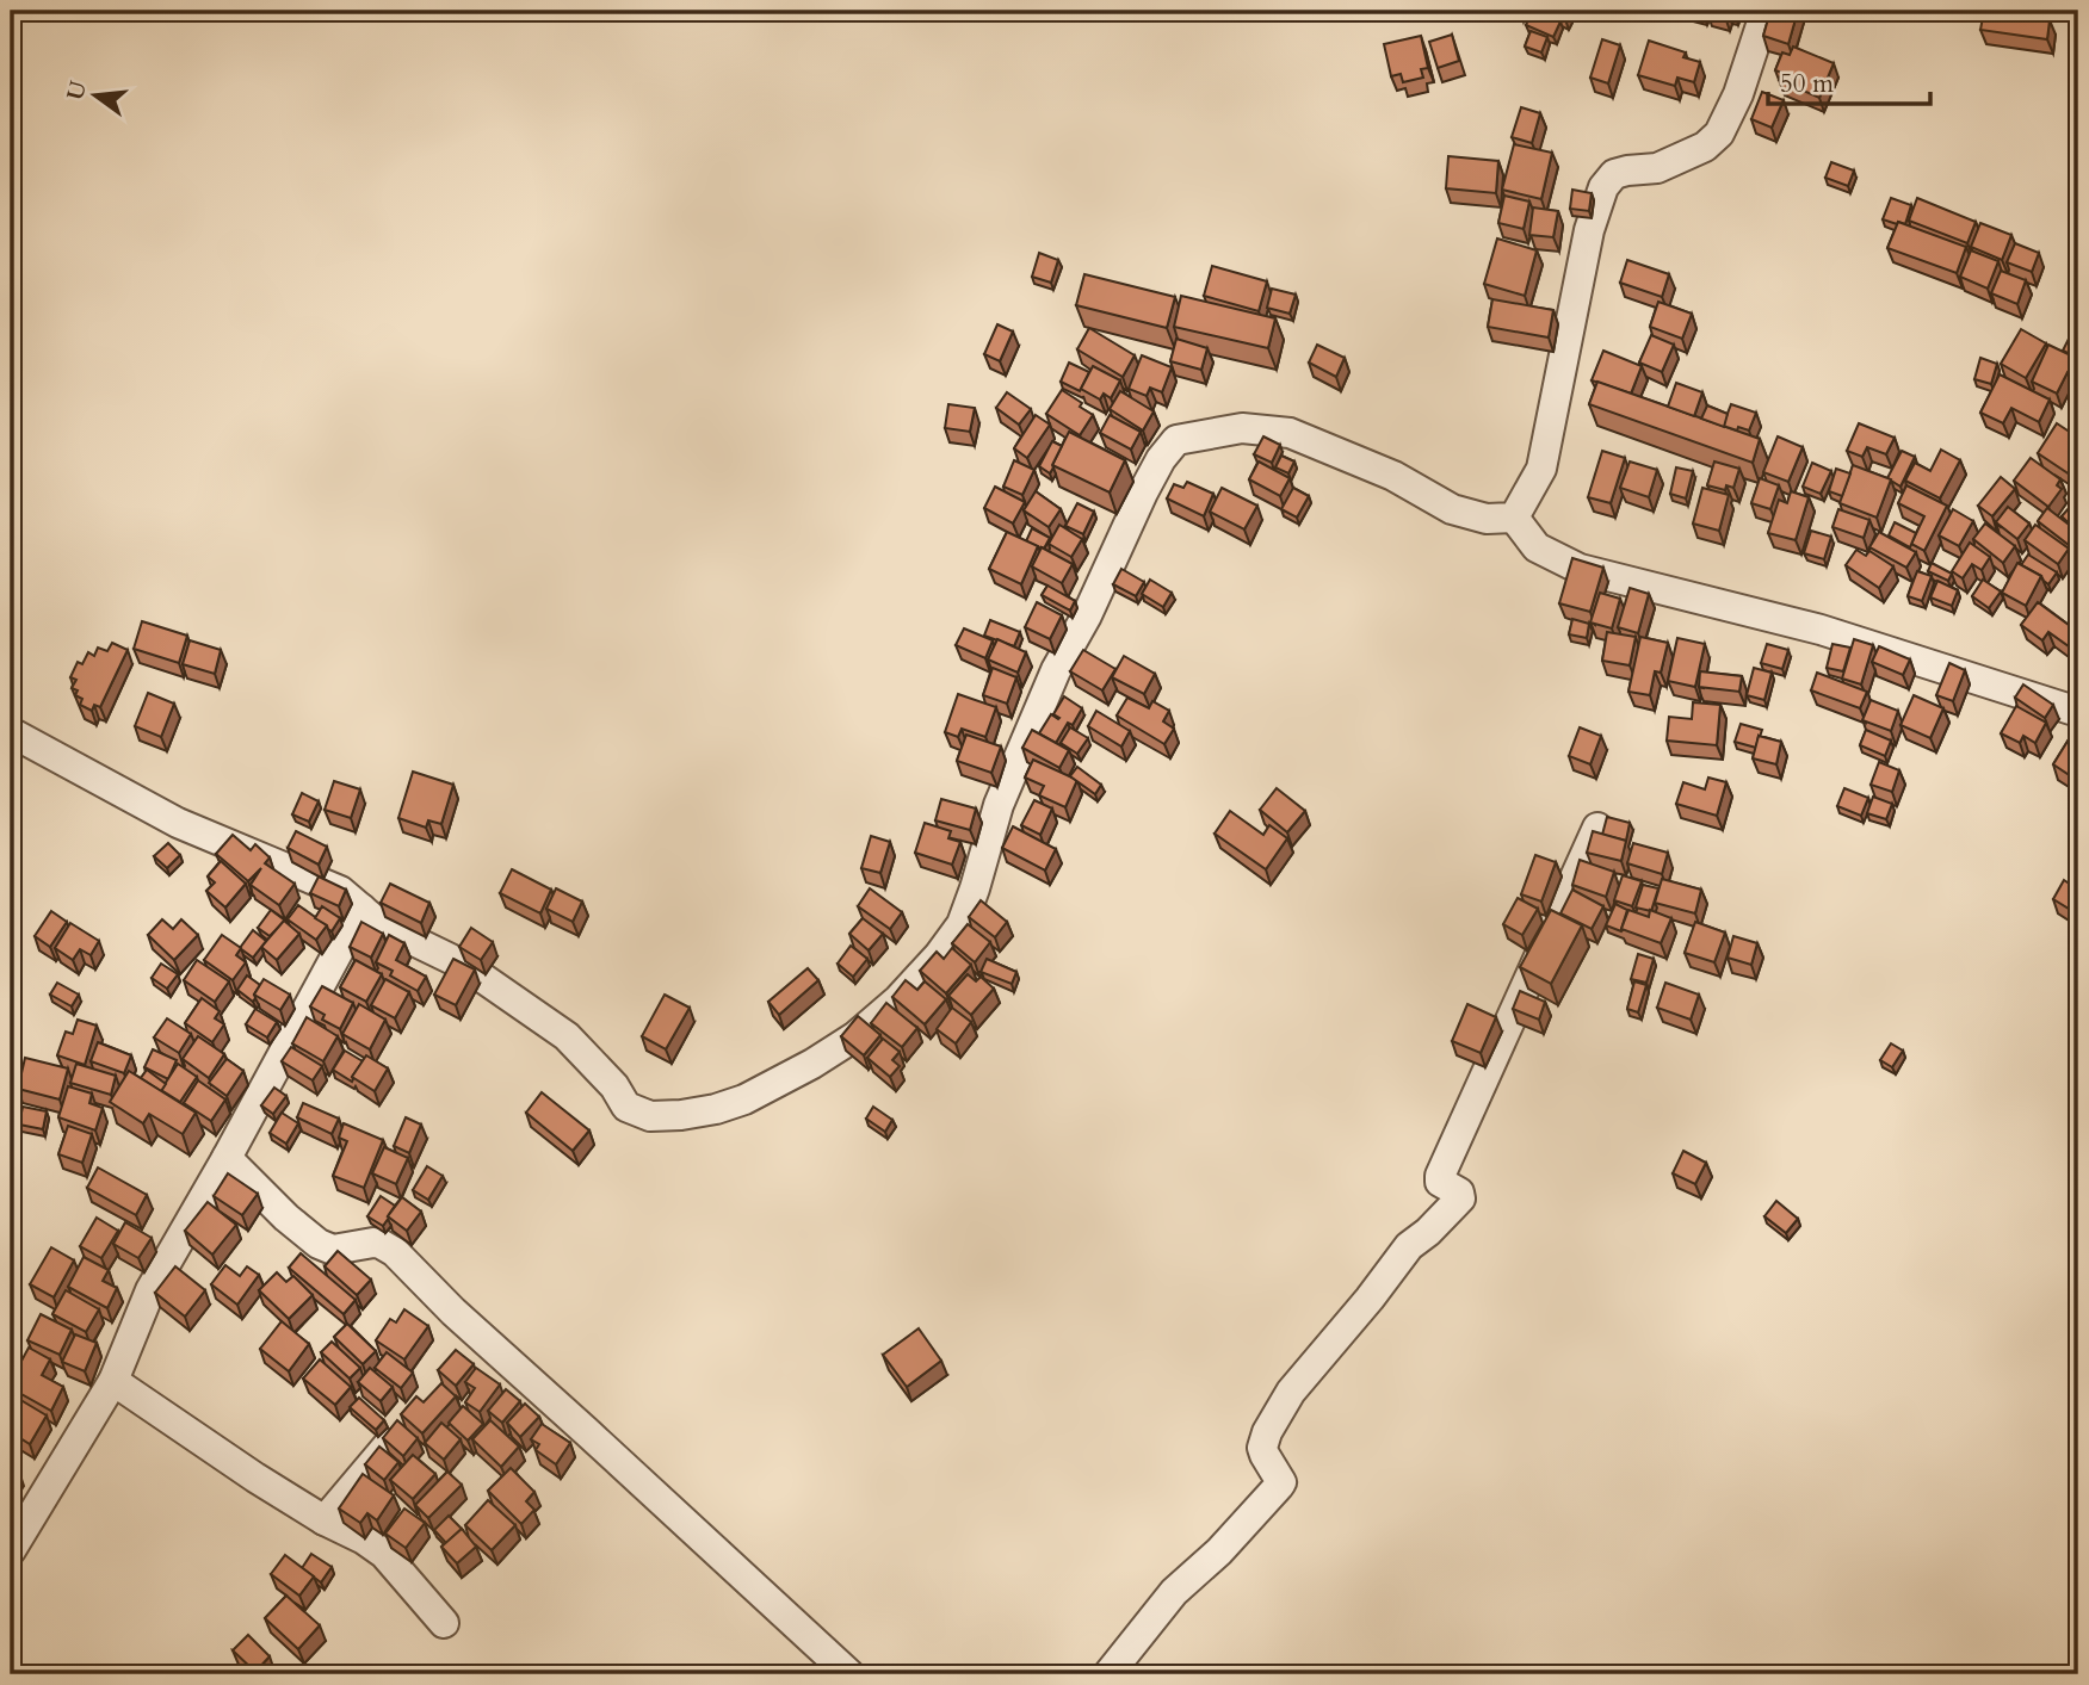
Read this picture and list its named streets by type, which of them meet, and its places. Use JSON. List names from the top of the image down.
{
  "scale_bar": "50 m",
  "north": "left"
}
